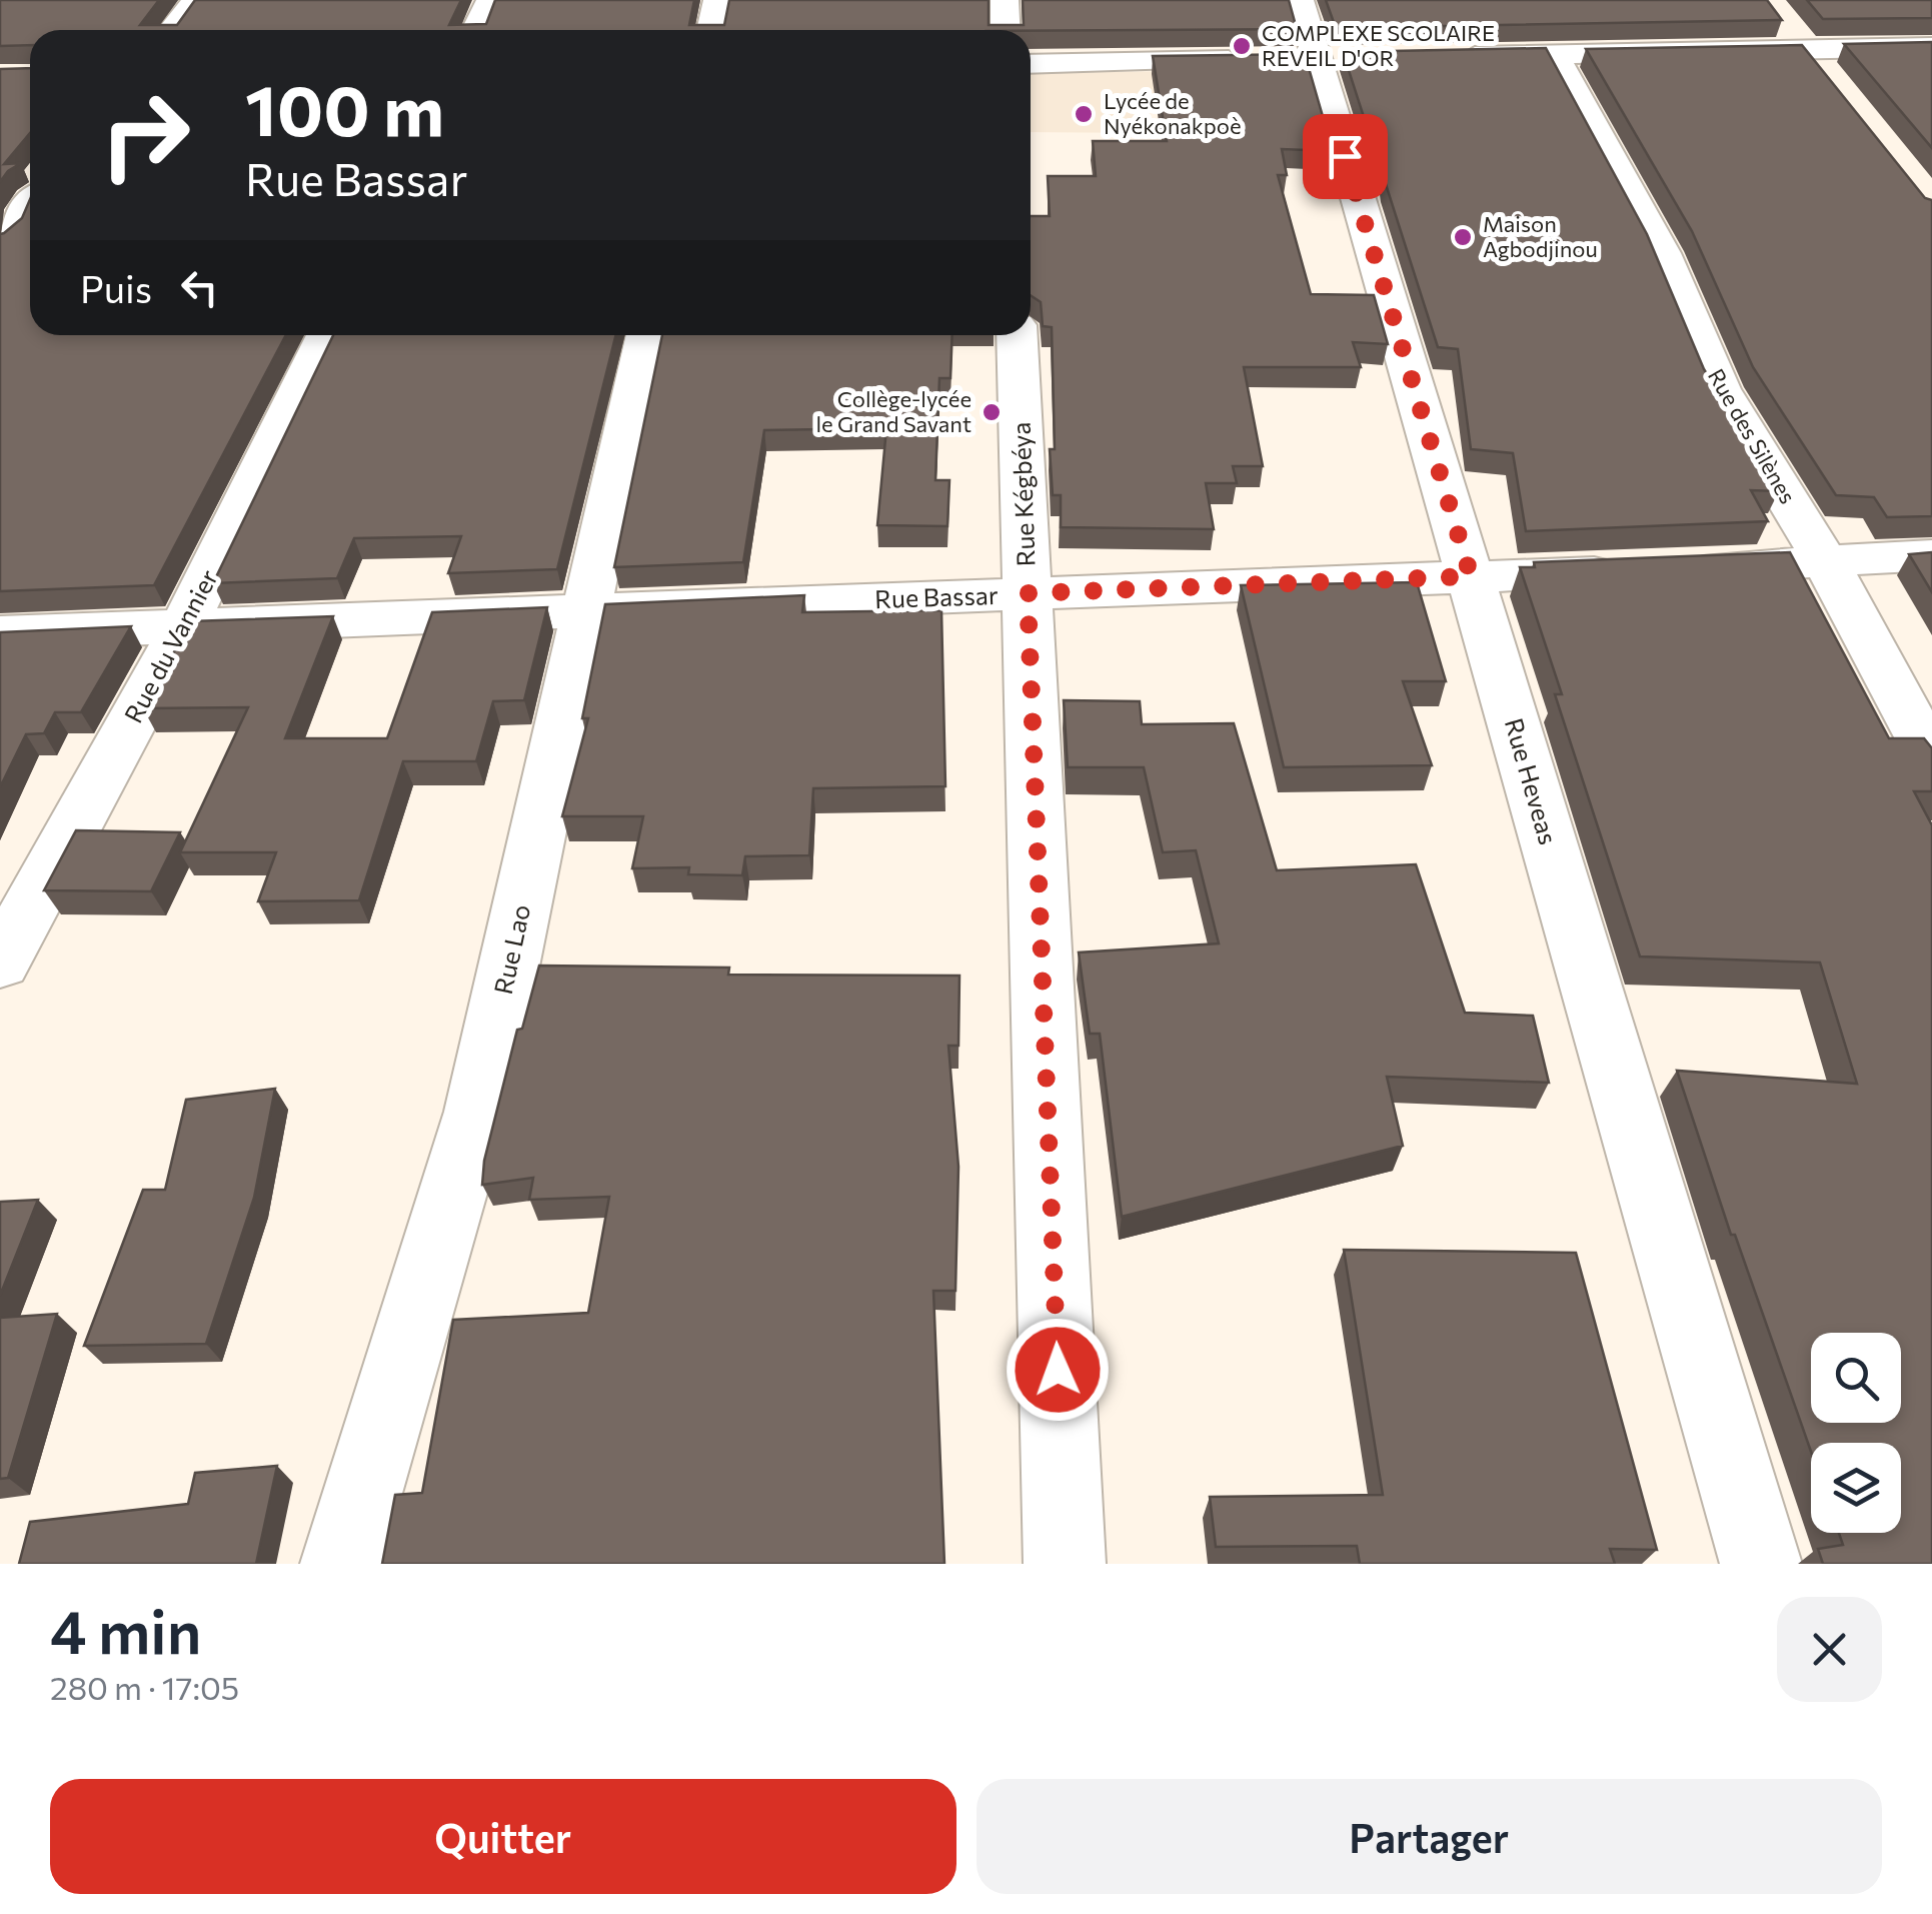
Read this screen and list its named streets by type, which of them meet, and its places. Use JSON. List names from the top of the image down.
{
  "streets": {
    "street": [
      "Rue des Silènes",
      "Rue Kégbéya",
      "Rue Bassar",
      "Rue du Vannier",
      "Rue Heveas",
      "Rue Lao"
    ]
  },
  "crossings": [
    ["Rue des Silènes", "Rue Bassar"],
    ["Rue Kégbéya", "Rue Bassar"],
    ["Rue Bassar", "Rue du Vannier"],
    ["Rue Bassar", "Rue Heveas"],
    ["Rue Bassar", "Rue Lao"]
  ],
  "places": [
    "COMPLEXE SCOLAIRE REVEIL D'OR",
    "Lycée de Nyékonakpoè",
    "Maison Agbodjinou",
    "Collège-lycée le Grand Savant"
  ],
  "page": {
    "turn": ["100 m", "Rue Bassar"],
    "then": "Puis",
    "heading": ["4 min", "280 m · 17:05"],
    "buttons": ["Quitter", "Partager"]
  }
}
